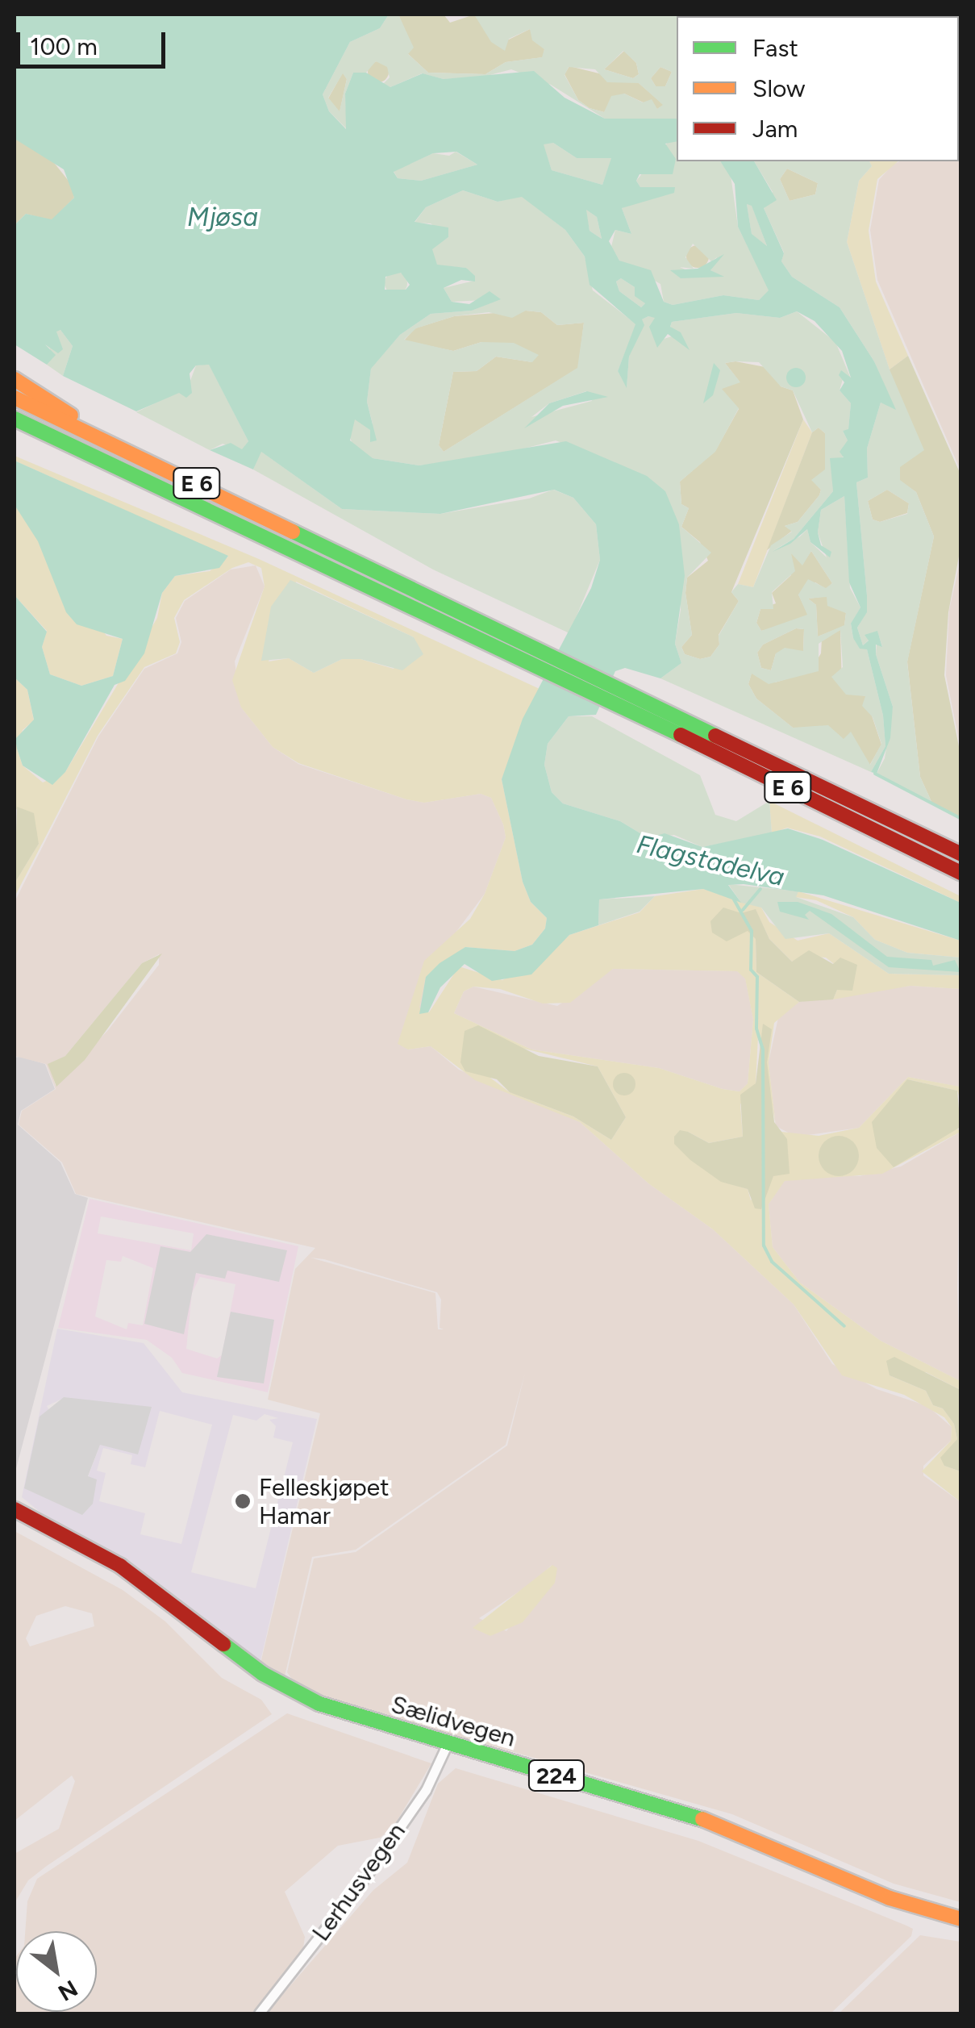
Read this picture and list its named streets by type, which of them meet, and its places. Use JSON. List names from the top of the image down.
{
  "streets": {
    "main road": ["E 6", "Sælidvegen", "224"],
    "street": ["Lerhusvegen"]
  },
  "crossings": [
    ["Sælidvegen", "Lerhusvegen"]
  ],
  "water": ["Mjøsa", "Flagstadelva"],
  "places": ["Felleskjøpet Hamar"],
  "legend": ["Fast", "Slow", "Jam"],
  "scale_bar": "100 m",
  "north": "bottom right"
}
